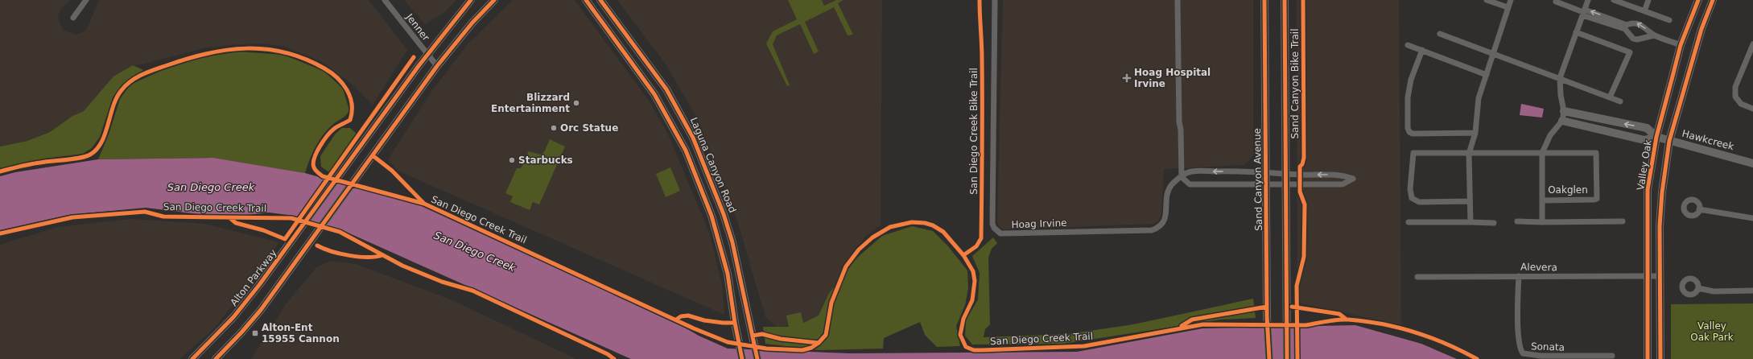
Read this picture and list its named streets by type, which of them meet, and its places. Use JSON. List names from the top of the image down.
{
  "streets": {
    "main road": [
      "Hawkcreek",
      "Laguna Canyon Road",
      "Valley Oak",
      "Sand Canyon Avenue",
      "Alton Parkway"
    ],
    "street": [
      "Jenner",
      "Oakglen",
      "Hoag Irvine",
      "Alevera",
      "Sonata"
    ],
    "cycle path": ["Sand Canyon Bike Trail", "San Diego Creek Bike Trail", "San Diego Creek Trail"]
  },
  "crossings": [
    ["Jenner", "Alton Parkway"],
    ["Hawkcreek", "Valley Oak"],
    ["Valley Oak", "Alevera"],
    ["Sand Canyon Avenue", "Hoag Irvine"],
    ["Alevera", "Sonata"]
  ],
  "water": ["San Diego Creek"],
  "parks": ["Valley Oak Park"],
  "places": {
    "health": ["Hoag Hospital Irvine"],
    "other": ["Blizzard Entertainment", "Orc Statue", "Starbucks"],
    "transit": ["Alton-Ent 15955 Cannon"]
  }
}
